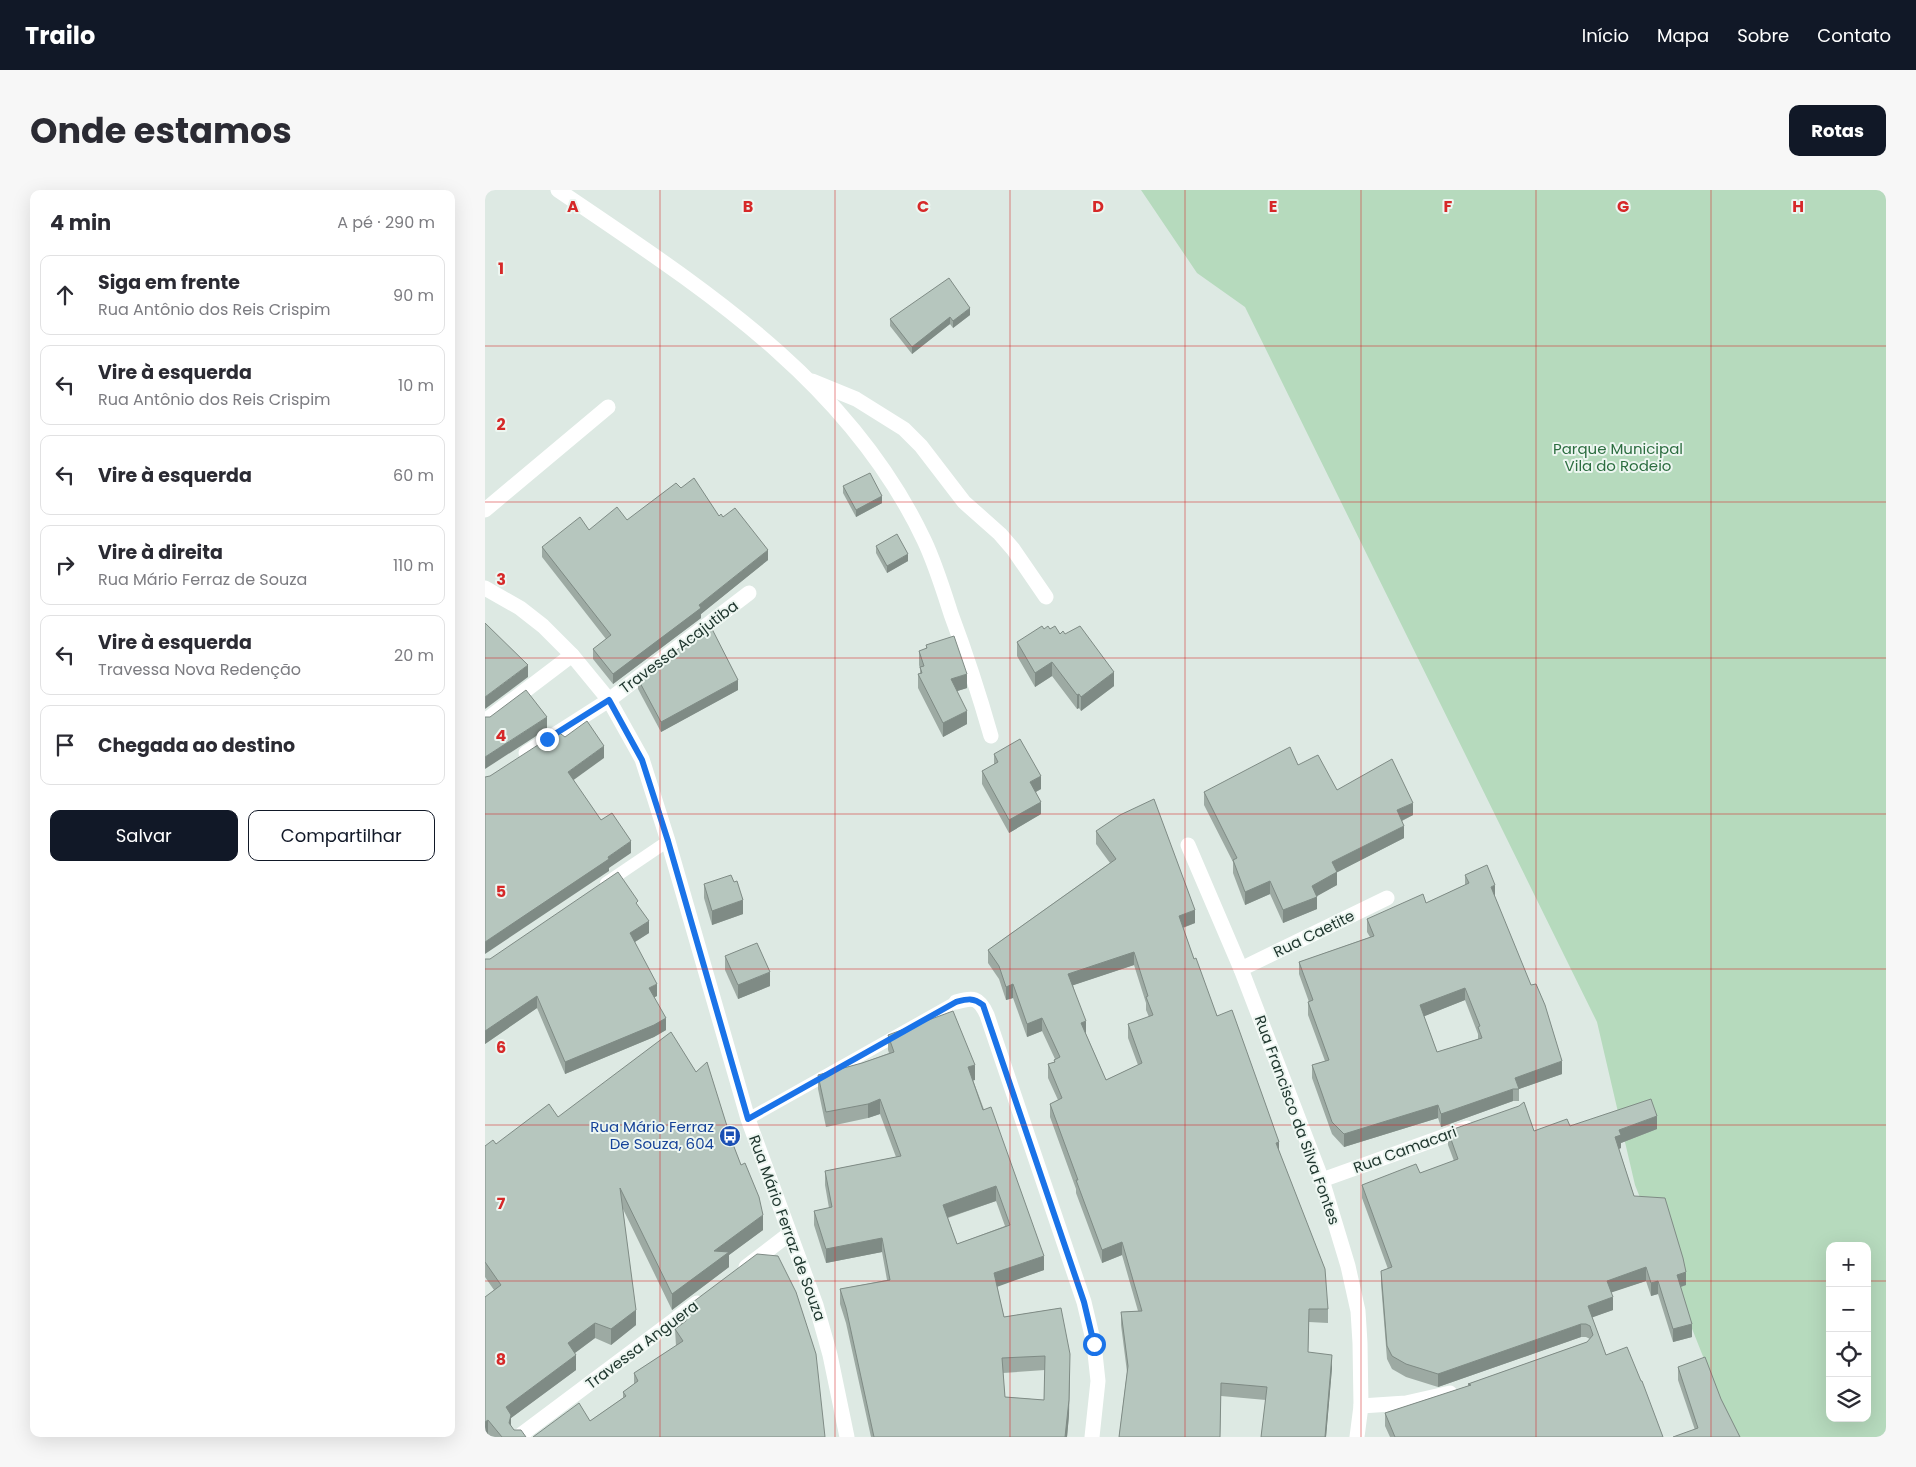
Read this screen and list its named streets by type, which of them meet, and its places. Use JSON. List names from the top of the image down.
{
  "streets": {
    "street": [
      "Travessa Acajutiba",
      "Rua Caetite",
      "Rua Francisco da Silva Fontes",
      "Rua Camacari",
      "Rua Mário Ferraz de Souza",
      "Travessa Anguera"
    ]
  },
  "crossings": [
    ["Travessa Acajutiba", "Rua Mário Ferraz de Souza"],
    ["Rua Caetite", "Rua Francisco da Silva Fontes"],
    ["Rua Francisco da Silva Fontes", "Rua Camacari"]
  ],
  "parks": ["Parque Municipal Vila do Rodeio"],
  "places": {
    "bus stop": ["Rua Mário Ferraz De Souza, 604"]
  },
  "page": {
    "header": "Trailo",
    "nav": [
      "Início",
      "Mapa",
      "Sobre",
      "Contato"
    ],
    "title": "Onde estamos",
    "buttons": [
      "Rotas",
      ["Salvar", "Compartilhar"]
    ],
    "heading": ["4 min", "A pé · 290 m"],
    "list": [
      ["Siga em frente", "Rua Antônio dos Reis Crispim", "90 m"],
      ["Vire à esquerda", "Rua Antônio dos Reis Crispim", "10 m"],
      ["Vire à esquerda", "60 m"],
      ["Vire à direita", "Rua Mário Ferraz de Souza", "110 m"],
      ["Vire à esquerda", "Travessa Nova Redenção", "20 m"],
      "Chegada ao destino"
    ],
    "map_buttons": ["+", "−"]
  },
  "grid": {
    "columns": [
      "A",
      "B",
      "C",
      "D",
      "E",
      "F",
      "G",
      "H"
    ],
    "rows": [
      "1",
      "2",
      "3",
      "4",
      "5",
      "6",
      "7",
      "8"
    ]
  }
}
